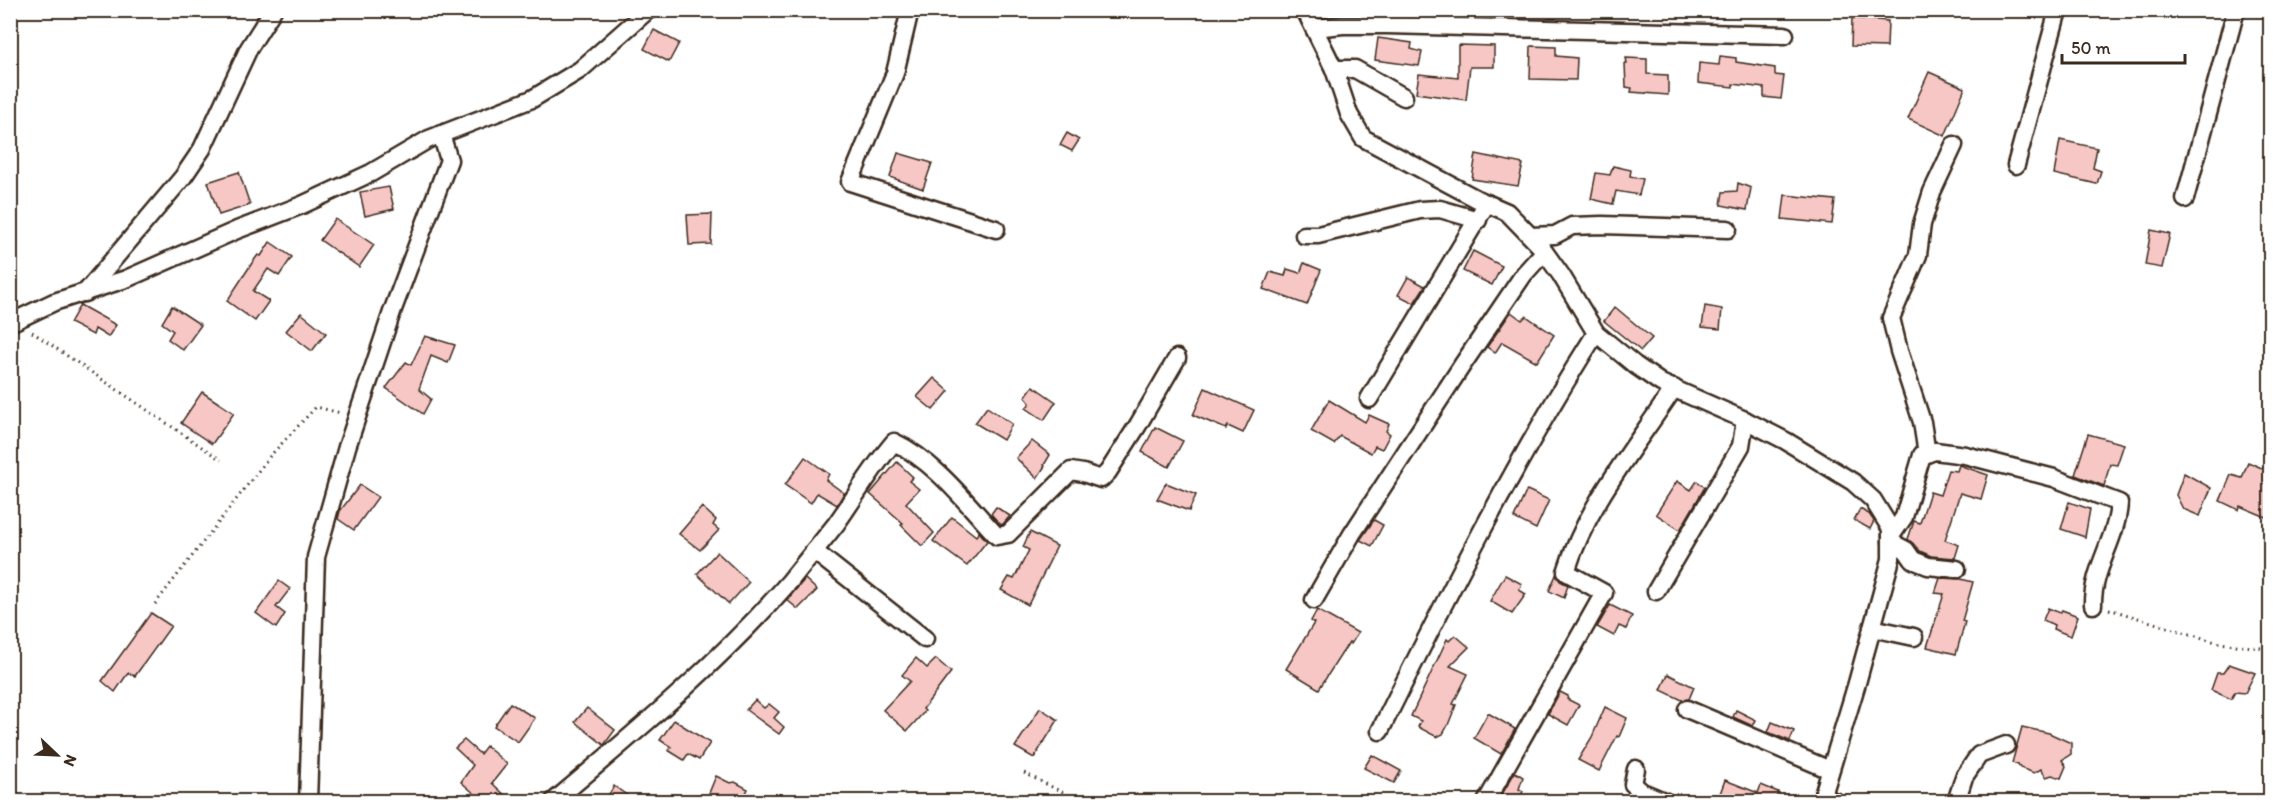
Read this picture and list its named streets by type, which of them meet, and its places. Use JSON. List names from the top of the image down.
{
  "scale_bar": "50 m",
  "north": "bottom right"
}
